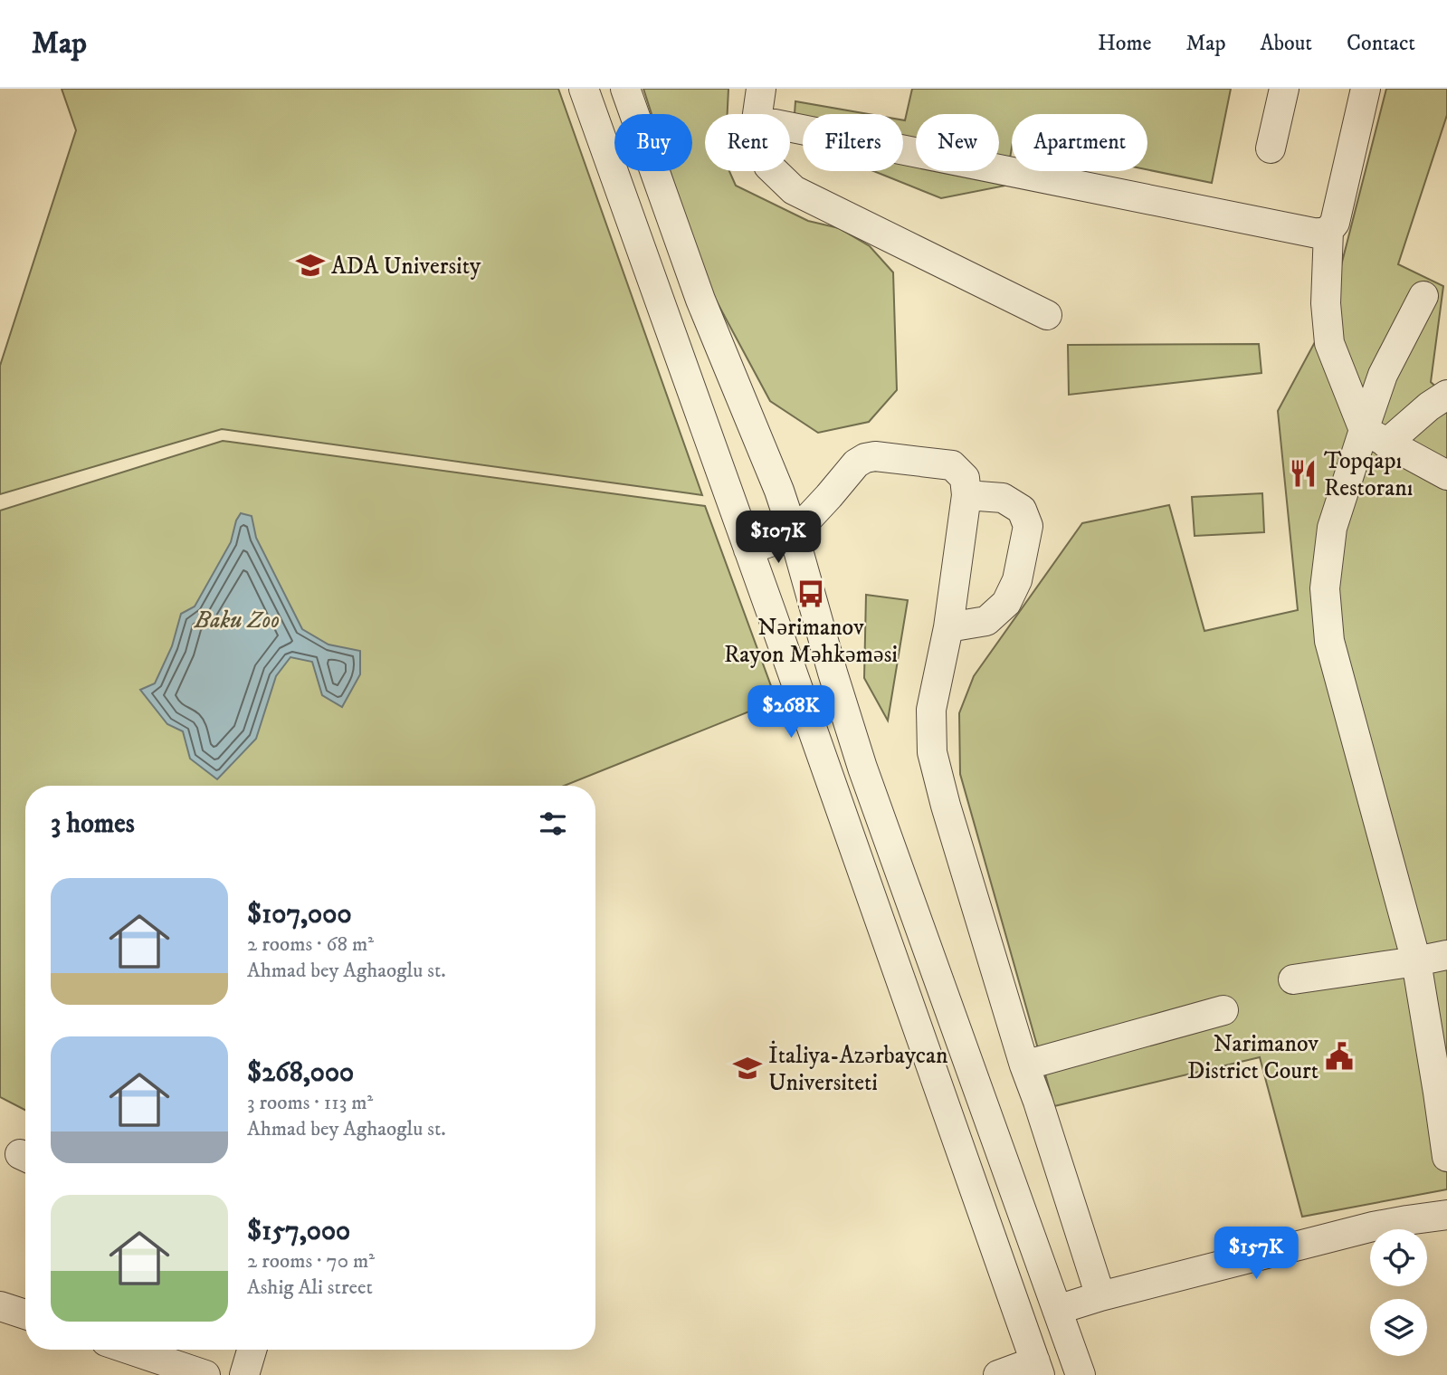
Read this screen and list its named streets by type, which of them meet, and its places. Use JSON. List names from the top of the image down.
{
  "parks": ["Baku Zoo"],
  "places": {
    "school or university": ["ADA University", "İtaliya-Azərbaycan Universiteti"],
    "restaurant": ["Topqapı Restoranı"],
    "bus stop": ["Nərimanov Rayon Məhkəməsi"],
    "public building": ["Narimanov District Court"]
  },
  "page": {
    "header": "Map",
    "nav": [
      "Home",
      "Map",
      "About",
      "Contact"
    ],
    "chip": [
      "Buy",
      "Rent",
      "Filters",
      "New",
      "Apartment"
    ],
    "price": ["$107K", "$268K", "$157K"],
    "heading": "3 homes",
    "list": [
      {
        "name": "$107,000",
        "note": "2 rooms · 68 m² · Ahmad bey Aghaoglu st."
      },
      {
        "name": "$268,000",
        "note": "3 rooms · 113 m² · Ahmad bey Aghaoglu st."
      },
      {
        "name": "$157,000",
        "note": "2 rooms · 70 m² · Ashig Ali street"
      }
    ]
  }
}
